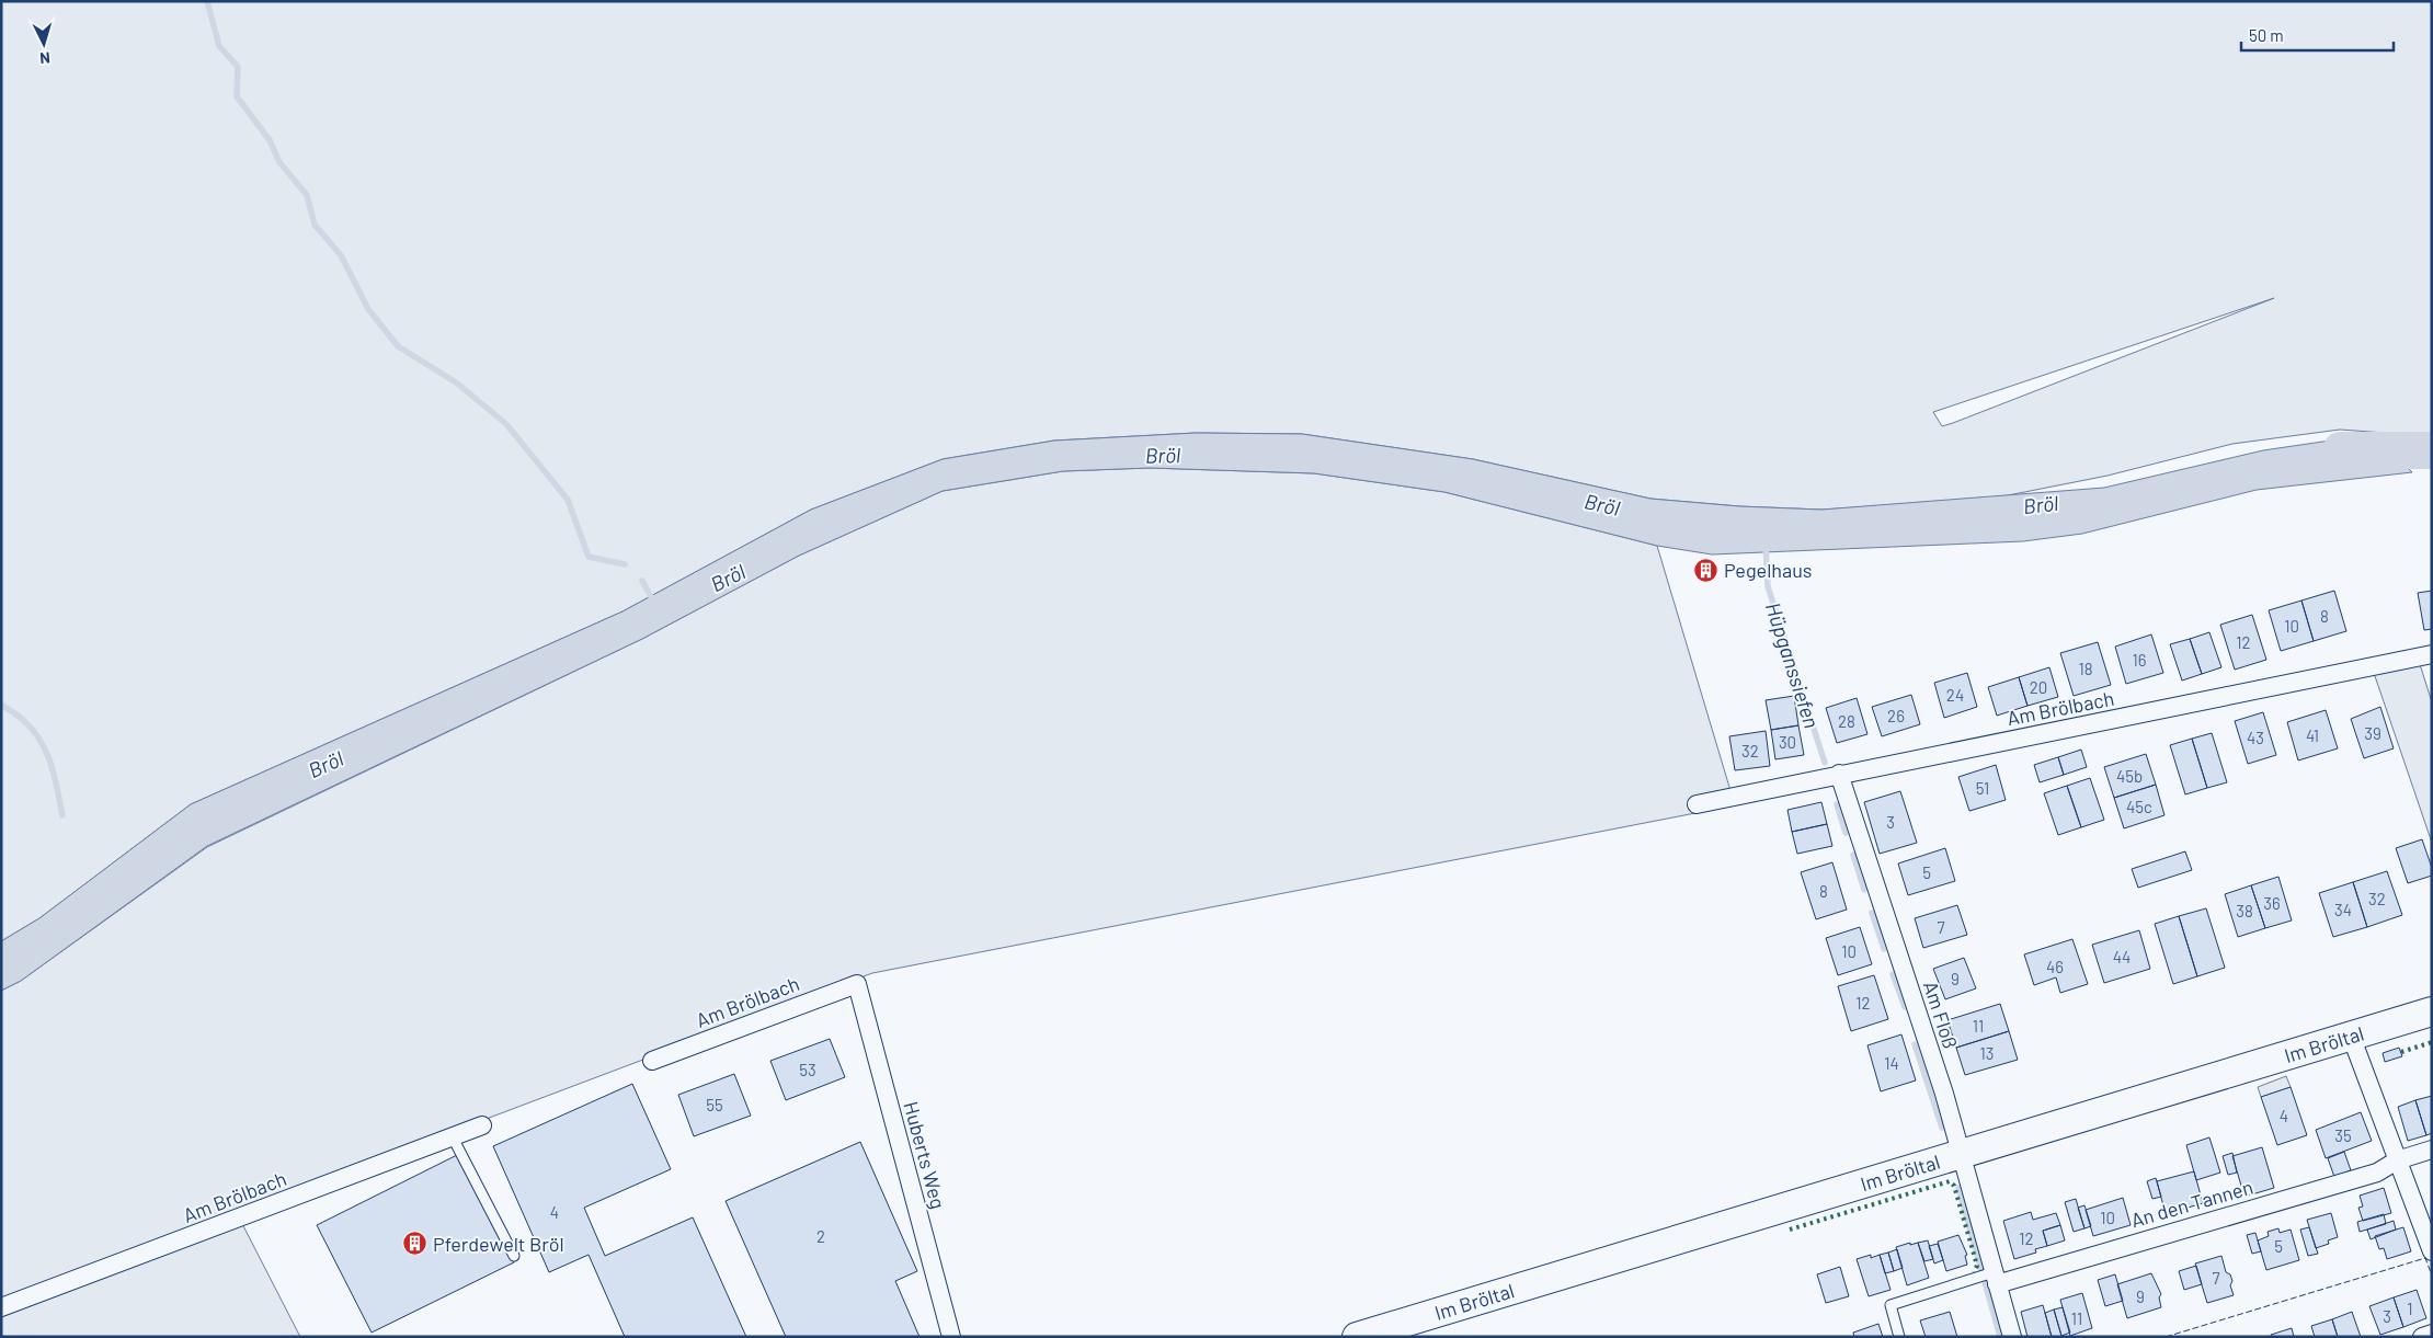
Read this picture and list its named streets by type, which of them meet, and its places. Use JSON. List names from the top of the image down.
{
  "streets": {
    "main road": ["Im Bröltal"],
    "street": [
      "Am Brölbach",
      "Am Floß",
      "Huberts Weg",
      "An den Tannen"
    ]
  },
  "crossings": [
    ["Am Brölbach", "Am Floß"],
    ["Am Brölbach", "Huberts Weg"],
    ["Am Floß", "Im Bröltal"],
    ["Am Floß", "An den Tannen"]
  ],
  "water": ["Bröl", "Hüpganssiefen"],
  "places": {
    "building": ["Pegelhaus", "Pferdewelt Bröl"]
  },
  "house_numbers": [
    "8",
    "10",
    "12",
    "16",
    "18",
    "20",
    "24",
    "26",
    "28",
    "39",
    "41",
    "43",
    "30",
    "32",
    "45b",
    "51",
    "45c",
    "3",
    "5",
    "8",
    "32",
    "36",
    "34",
    "38",
    "7",
    "10",
    "44",
    "46",
    "9",
    "12",
    "11",
    "13",
    "14",
    "53",
    "55",
    "4",
    "35",
    "4",
    "10",
    "2",
    "12",
    "5",
    "7",
    "9",
    "1",
    "3",
    "11"
  ],
  "scale_bar": "50 m",
  "north": "bottom"
}
